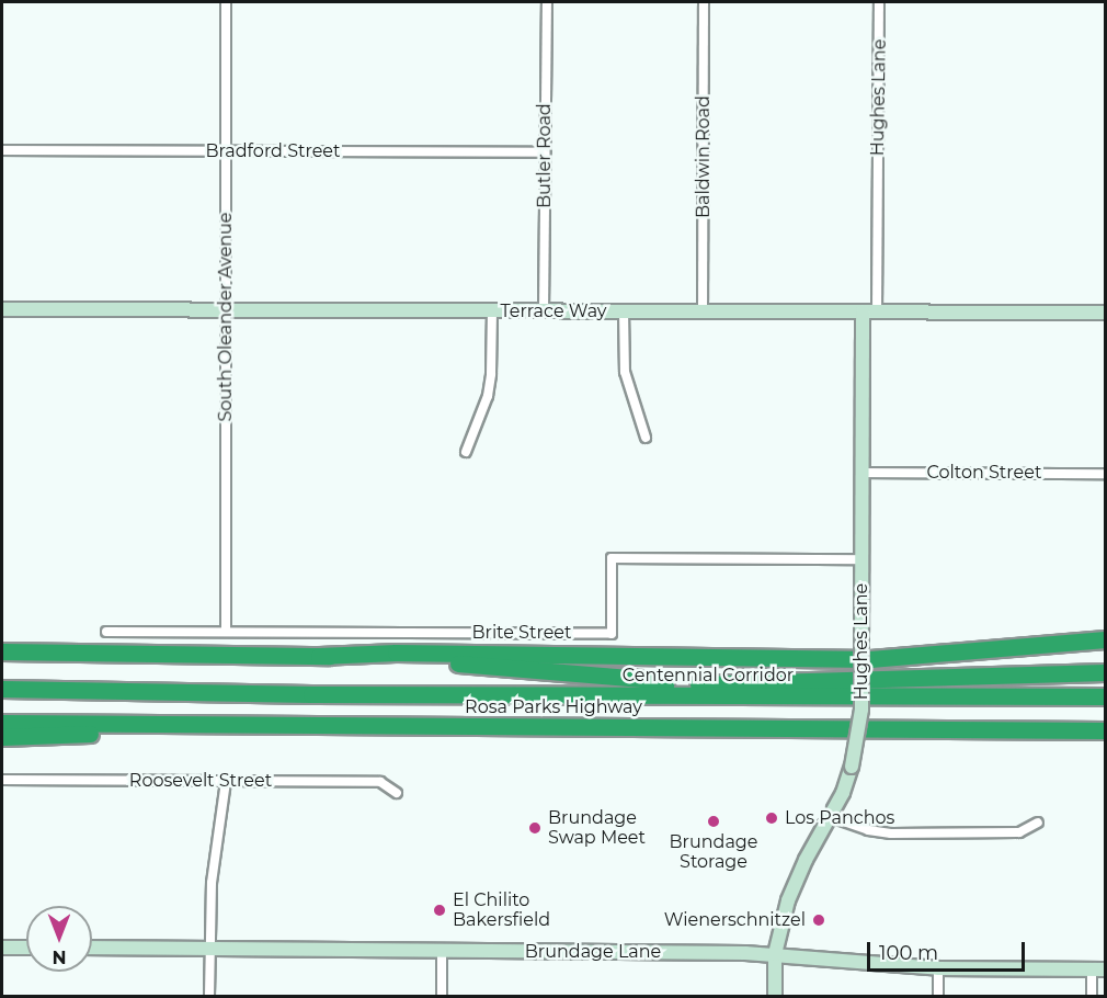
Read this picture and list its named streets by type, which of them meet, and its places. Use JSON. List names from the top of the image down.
{
  "streets": {
    "highway": ["Centennial Corridor", "Rosa Parks Highway"],
    "street": [
      "Hughes Lane",
      "Bradford Street",
      "Butler Road",
      "Baldwin Road",
      "Terrace Way",
      "South Oleander Avenue",
      "Colton Street",
      "Brite Street",
      "Roosevelt Street",
      "Brundage Lane"
    ]
  },
  "crossings": [
    ["Hughes Lane", "Terrace Way"],
    ["Hughes Lane", "Colton Street"],
    ["Hughes Lane", "Brite Street"],
    ["Hughes Lane", "Brundage Lane"],
    ["Bradford Street", "Butler Road"],
    ["Bradford Street", "South Oleander Avenue"],
    ["Butler Road", "Terrace Way"],
    ["Baldwin Road", "Terrace Way"],
    ["Terrace Way", "South Oleander Avenue"],
    ["South Oleander Avenue", "Brite Street"]
  ],
  "places": [
    "Los Panchos",
    "Brundage Storage",
    "Brundage Swap Meet",
    "El Chilito Bakersfield",
    "Wienerschnitzel"
  ],
  "scale_bar": "100 m",
  "north": "bottom"
}
